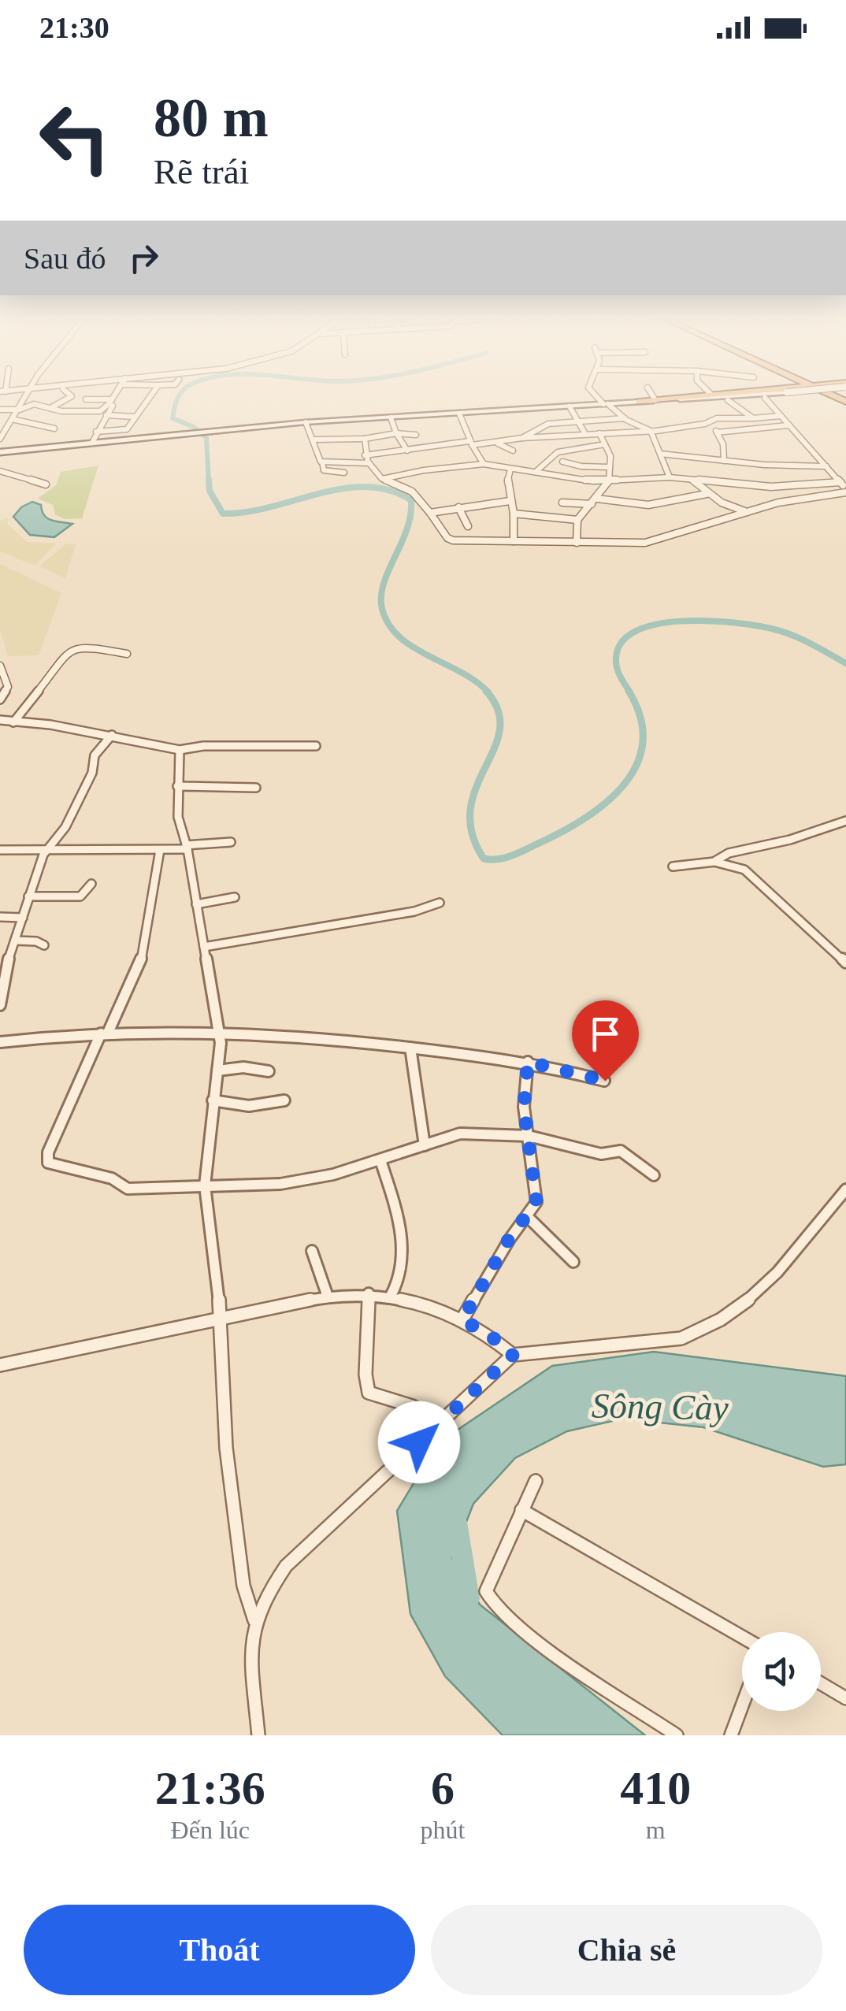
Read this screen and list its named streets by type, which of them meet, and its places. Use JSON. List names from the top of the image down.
{
  "water": ["Sông Cày"],
  "page": {
    "status": "21:30",
    "turn": ["80 m", "Rẽ trái"],
    "then": "Sau đó",
    "eta": [
      "21:36",
      "Đến lúc",
      "6",
      "phút",
      "410",
      "m"
    ],
    "buttons": ["Thoát", "Chia sẻ"]
  }
}
